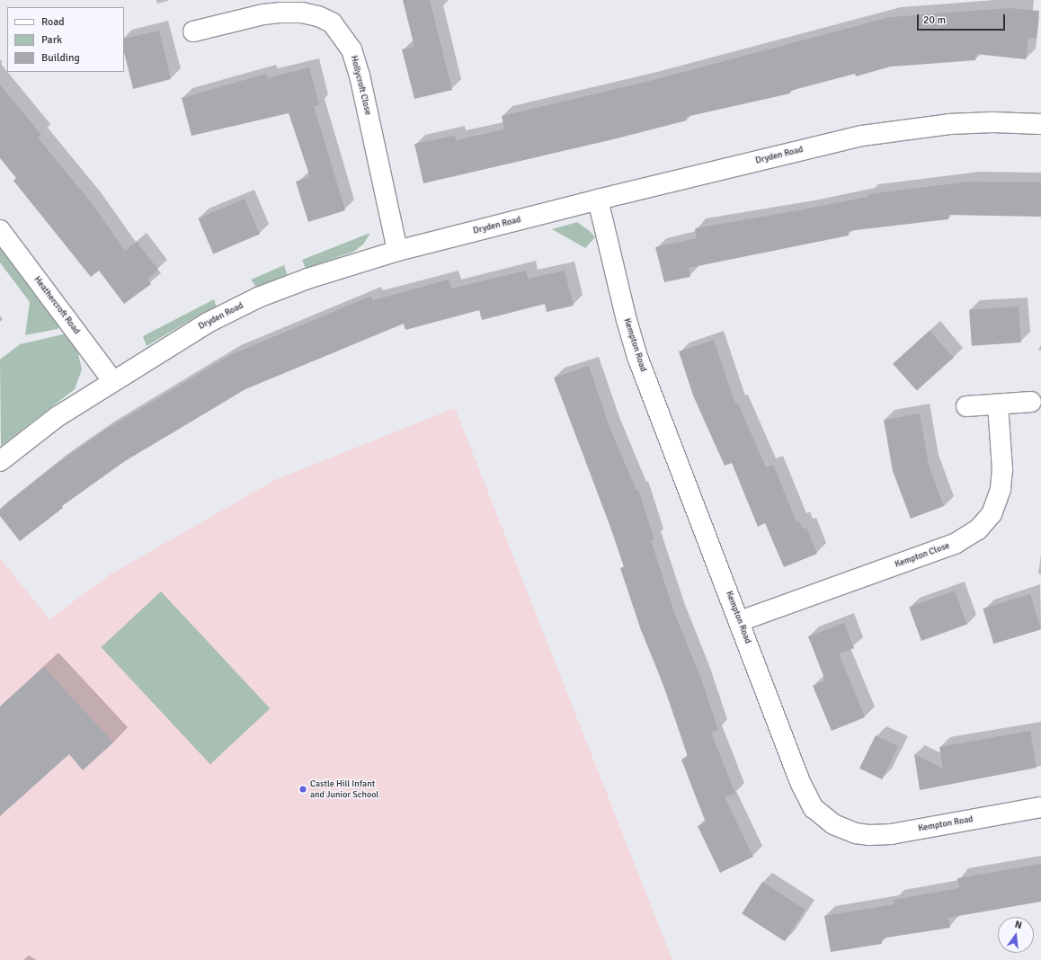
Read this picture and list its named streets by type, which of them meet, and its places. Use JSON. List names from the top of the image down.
{
  "streets": {
    "street": [
      "Hollycroft Close",
      "Dryden Road",
      "Heathercroft Road",
      "Kempton Road",
      "Kempton Close"
    ]
  },
  "crossings": [
    ["Hollycroft Close", "Dryden Road"],
    ["Dryden Road", "Heathercroft Road"],
    ["Dryden Road", "Kempton Road"],
    ["Kempton Road", "Kempton Close"]
  ],
  "places": ["Castle Hill Infant and Junior School"],
  "legend": ["Road", "Park", "Building"],
  "scale_bar": "20 m",
  "north": "top"
}
